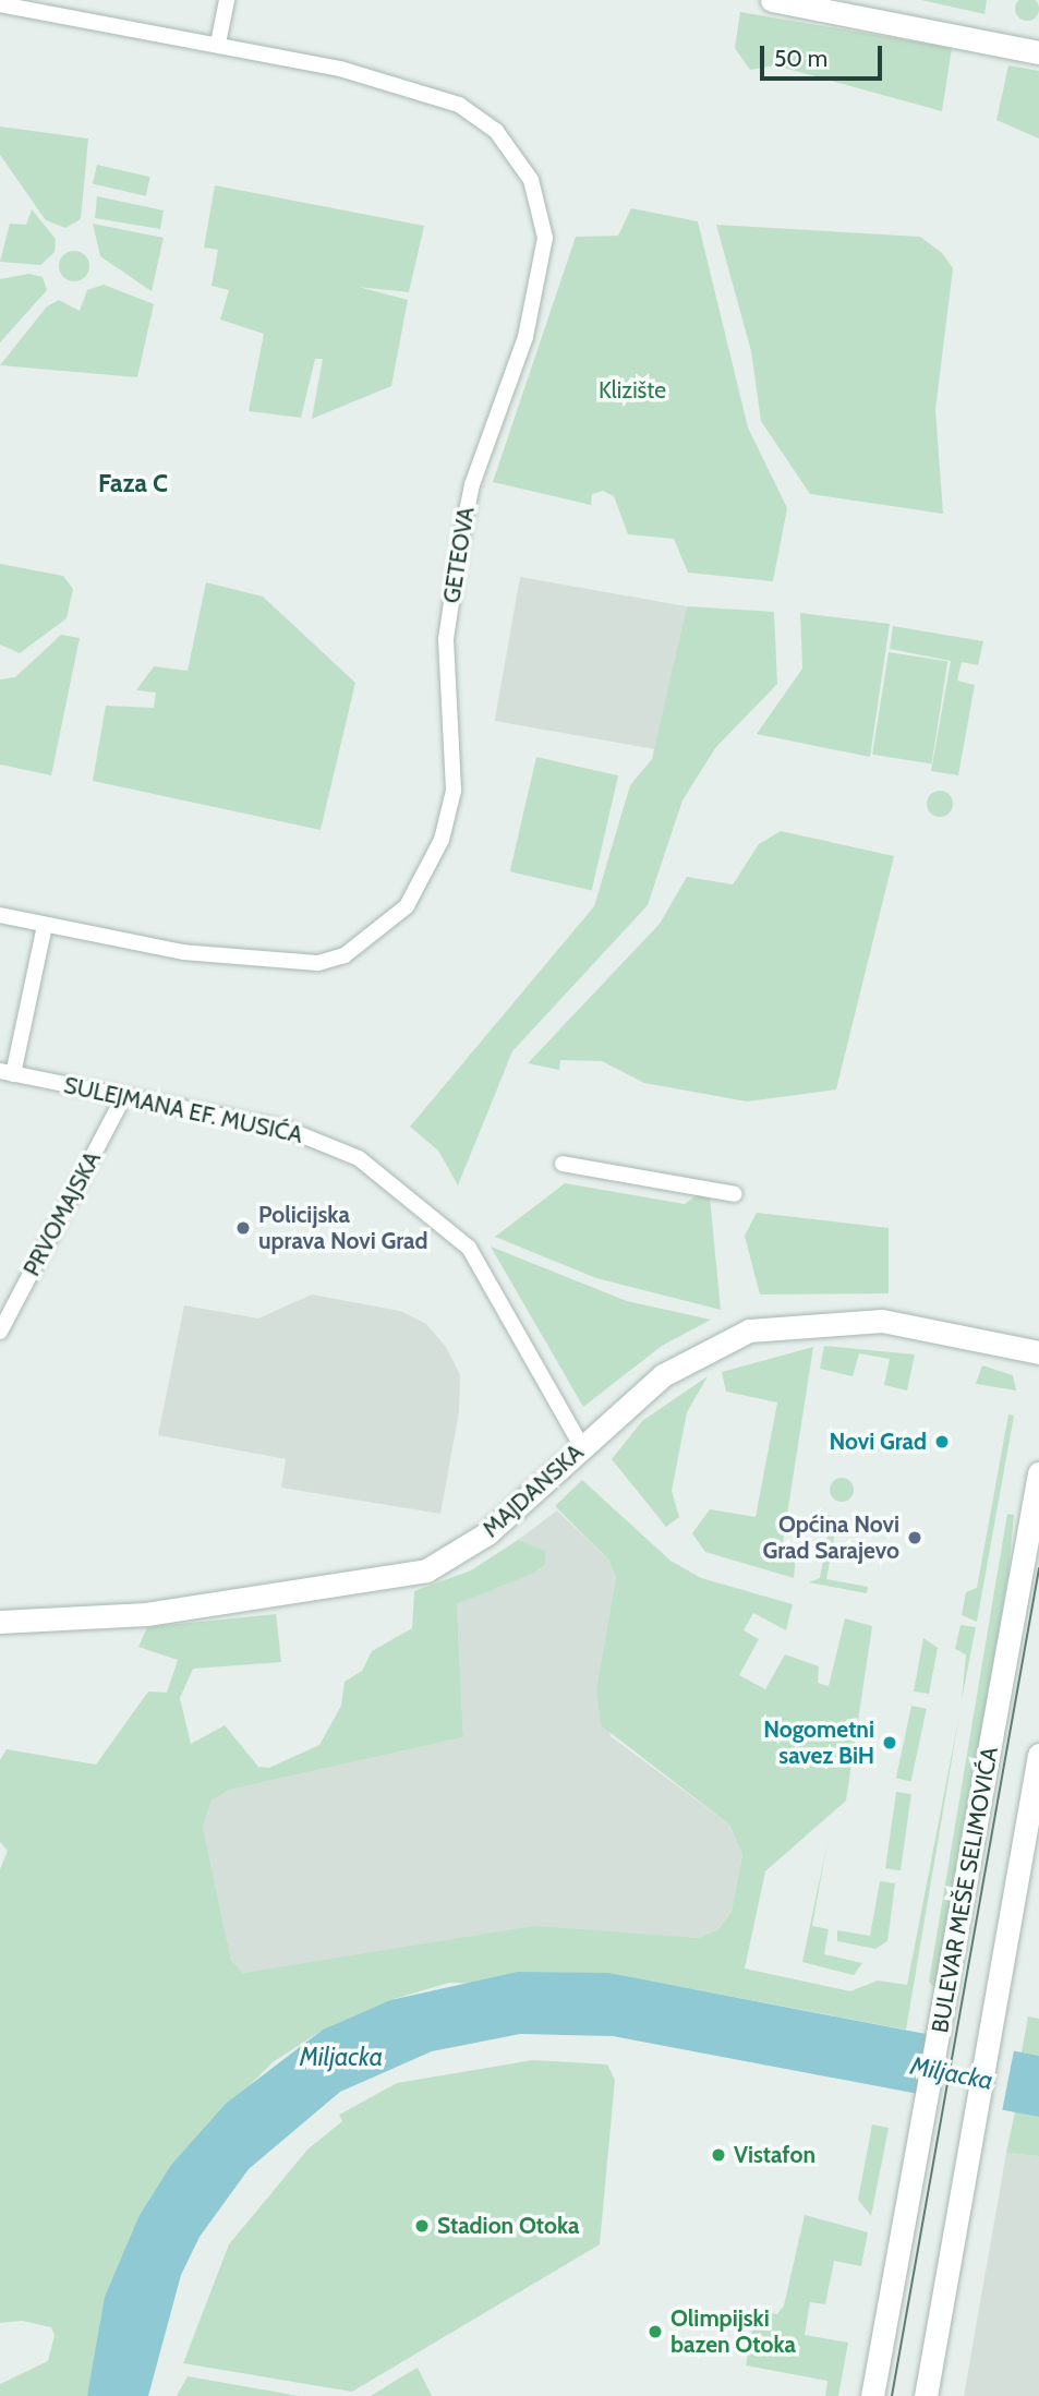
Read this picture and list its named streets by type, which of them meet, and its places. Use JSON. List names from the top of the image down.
{
  "streets": {
    "main road": ["MAJDANSKA", "BULEVAR MEŠE SELIMOVIĆA"],
    "street": ["GETEOVA", "SULEJMANA EF. MUSIĆA", "PRVOMAJSKA"]
  },
  "crossings": [
    ["SULEJMANA EF. MUSIĆA", "PRVOMAJSKA"],
    ["SULEJMANA EF. MUSIĆA", "MAJDANSKA"]
  ],
  "districts": ["Faza C"],
  "water": ["Miljacka"],
  "parks": ["Klizište"],
  "places": [
    "Policijska uprava Novi Grad",
    "Novi Grad",
    "Općina Novi Grad Sarajevo",
    "Nogometni savez BiH",
    "Vistafon",
    "Stadion Otoka",
    "Olimpijski bazen Otoka"
  ],
  "scale_bar": "50 m"
}
